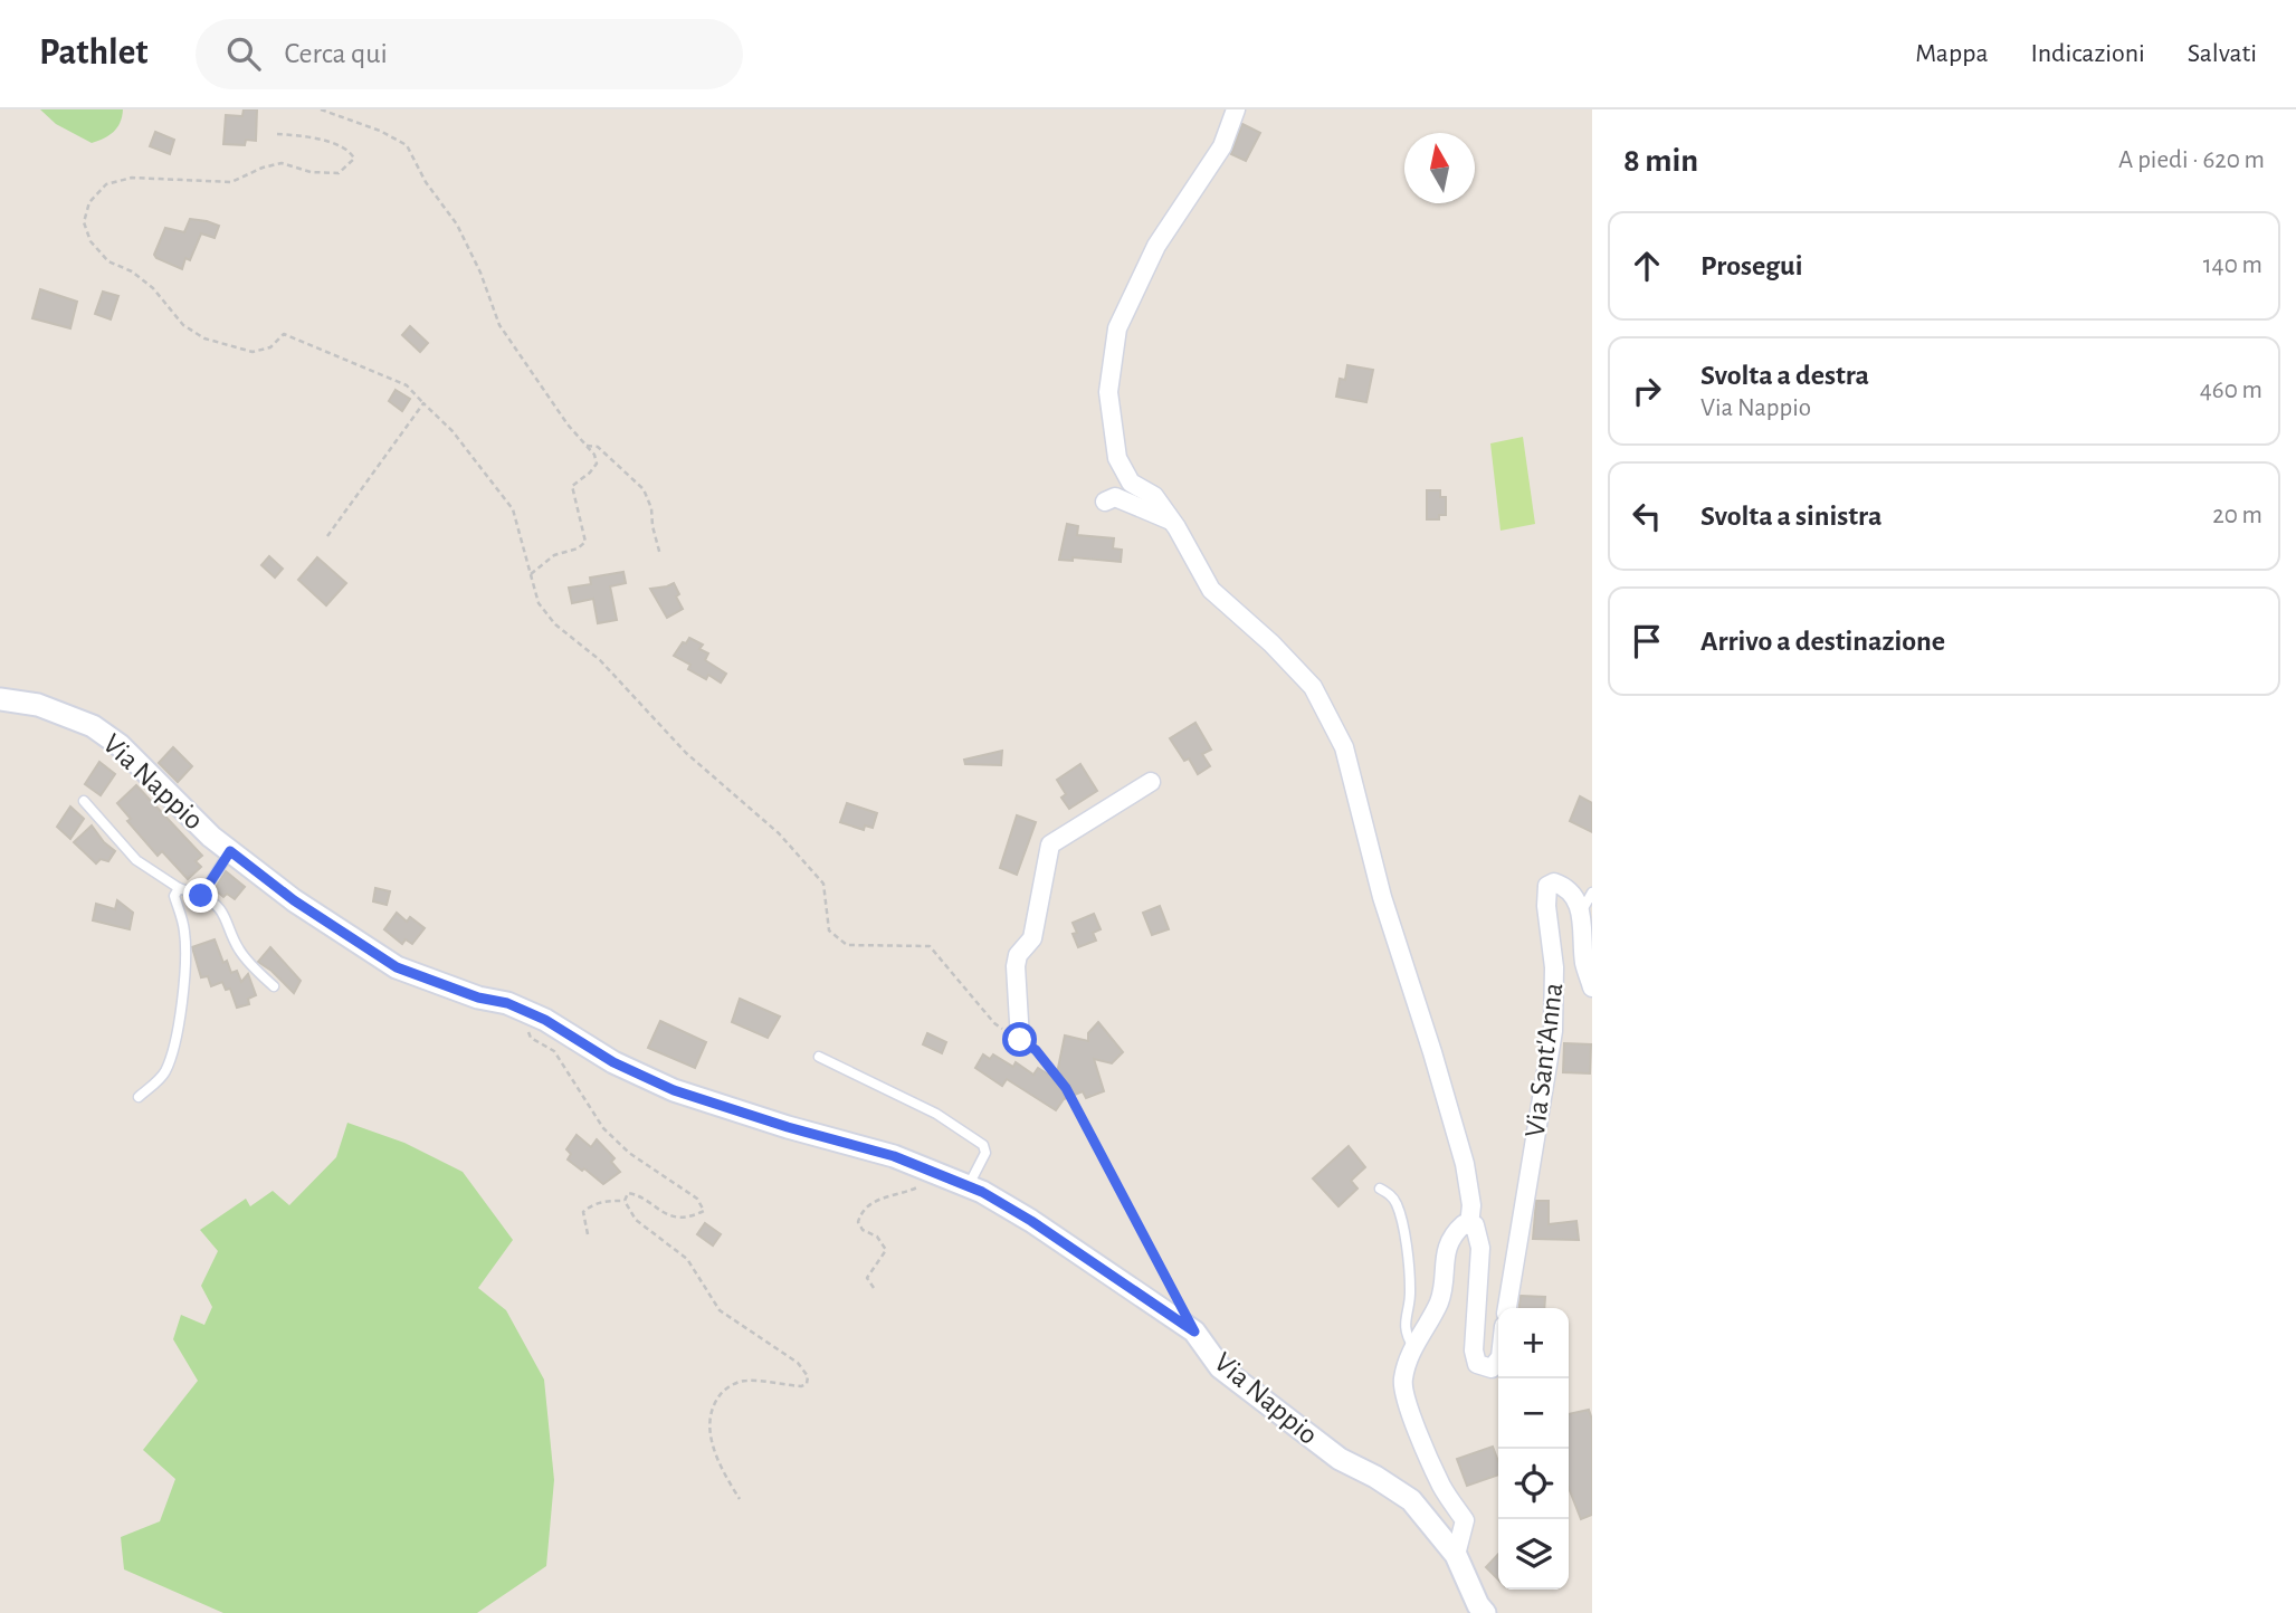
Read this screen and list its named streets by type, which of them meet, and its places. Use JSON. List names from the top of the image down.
{
  "streets": {
    "street": ["Via Nappio", "Via Sant'Anna"]
  },
  "north": "top",
  "page": {
    "header": "Pathlet",
    "search": "Cerca qui",
    "nav": ["Mappa", "Indicazioni", "Salvati"],
    "heading": ["8 min", "A piedi · 620 m"],
    "list": [
      ["Prosegui", "140 m"],
      ["Svolta a destra", "Via Nappio", "460 m"],
      ["Svolta a sinistra", "20 m"],
      "Arrivo a destinazione"
    ],
    "map_buttons": ["+", "−"]
  }
}
